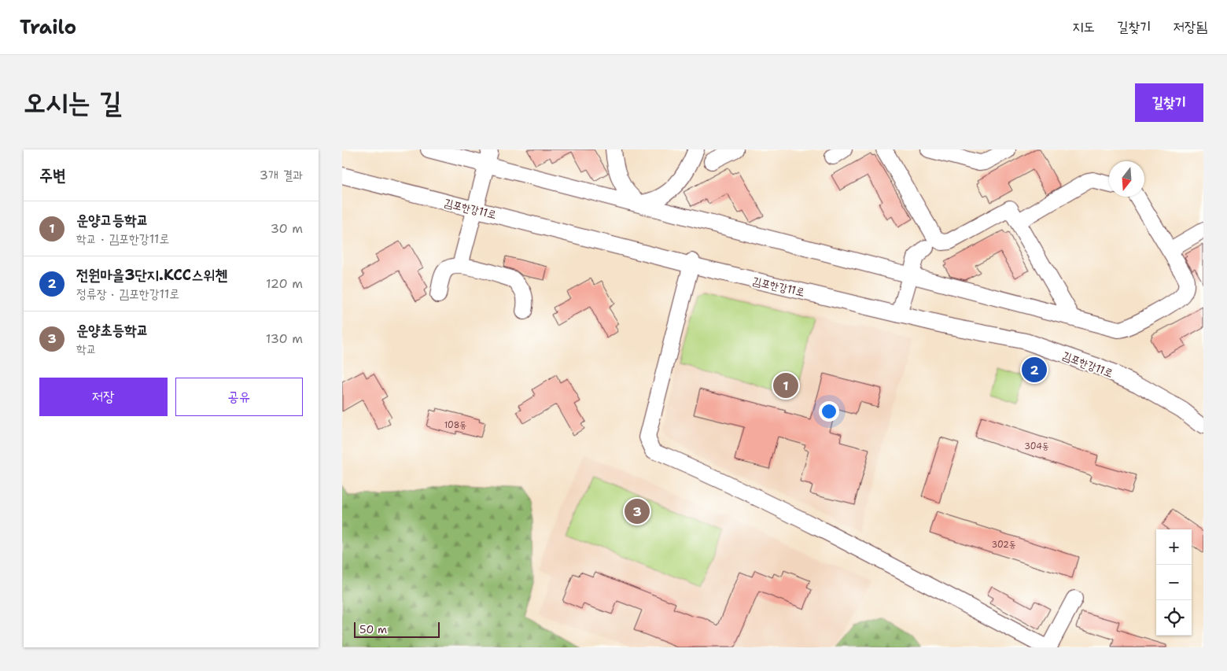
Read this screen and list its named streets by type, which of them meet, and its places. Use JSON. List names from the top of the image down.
{
  "streets": {
    "street": ["김포한강11로"]
  },
  "house_numbers": ["108동", "304동", "302동"],
  "scale_bar": "50 m",
  "north": "bottom",
  "page": {
    "header": "Trailo",
    "nav": ["지도", "길찾기", "저장됨"],
    "title": "오시는 길",
    "buttons": [
      "길찾기",
      ["저장", "공유"]
    ],
    "heading": ["주변", "3개 결과"],
    "list": [
      {
        "mark": "1",
        "name": "운양고등학교",
        "note": "학교 · 김포한강11로",
        "value": "30 m"
      },
      {
        "mark": "2",
        "name": "전원마을3단지.KCC스위첸",
        "note": "정류장 · 김포한강11로",
        "value": "120 m"
      },
      {
        "mark": "3",
        "name": "운양초등학교",
        "note": "학교",
        "value": "130 m"
      }
    ],
    "pins": ["2", "1", "3"],
    "map_buttons": ["+", "−"],
    "scale": "50 m"
  }
}
